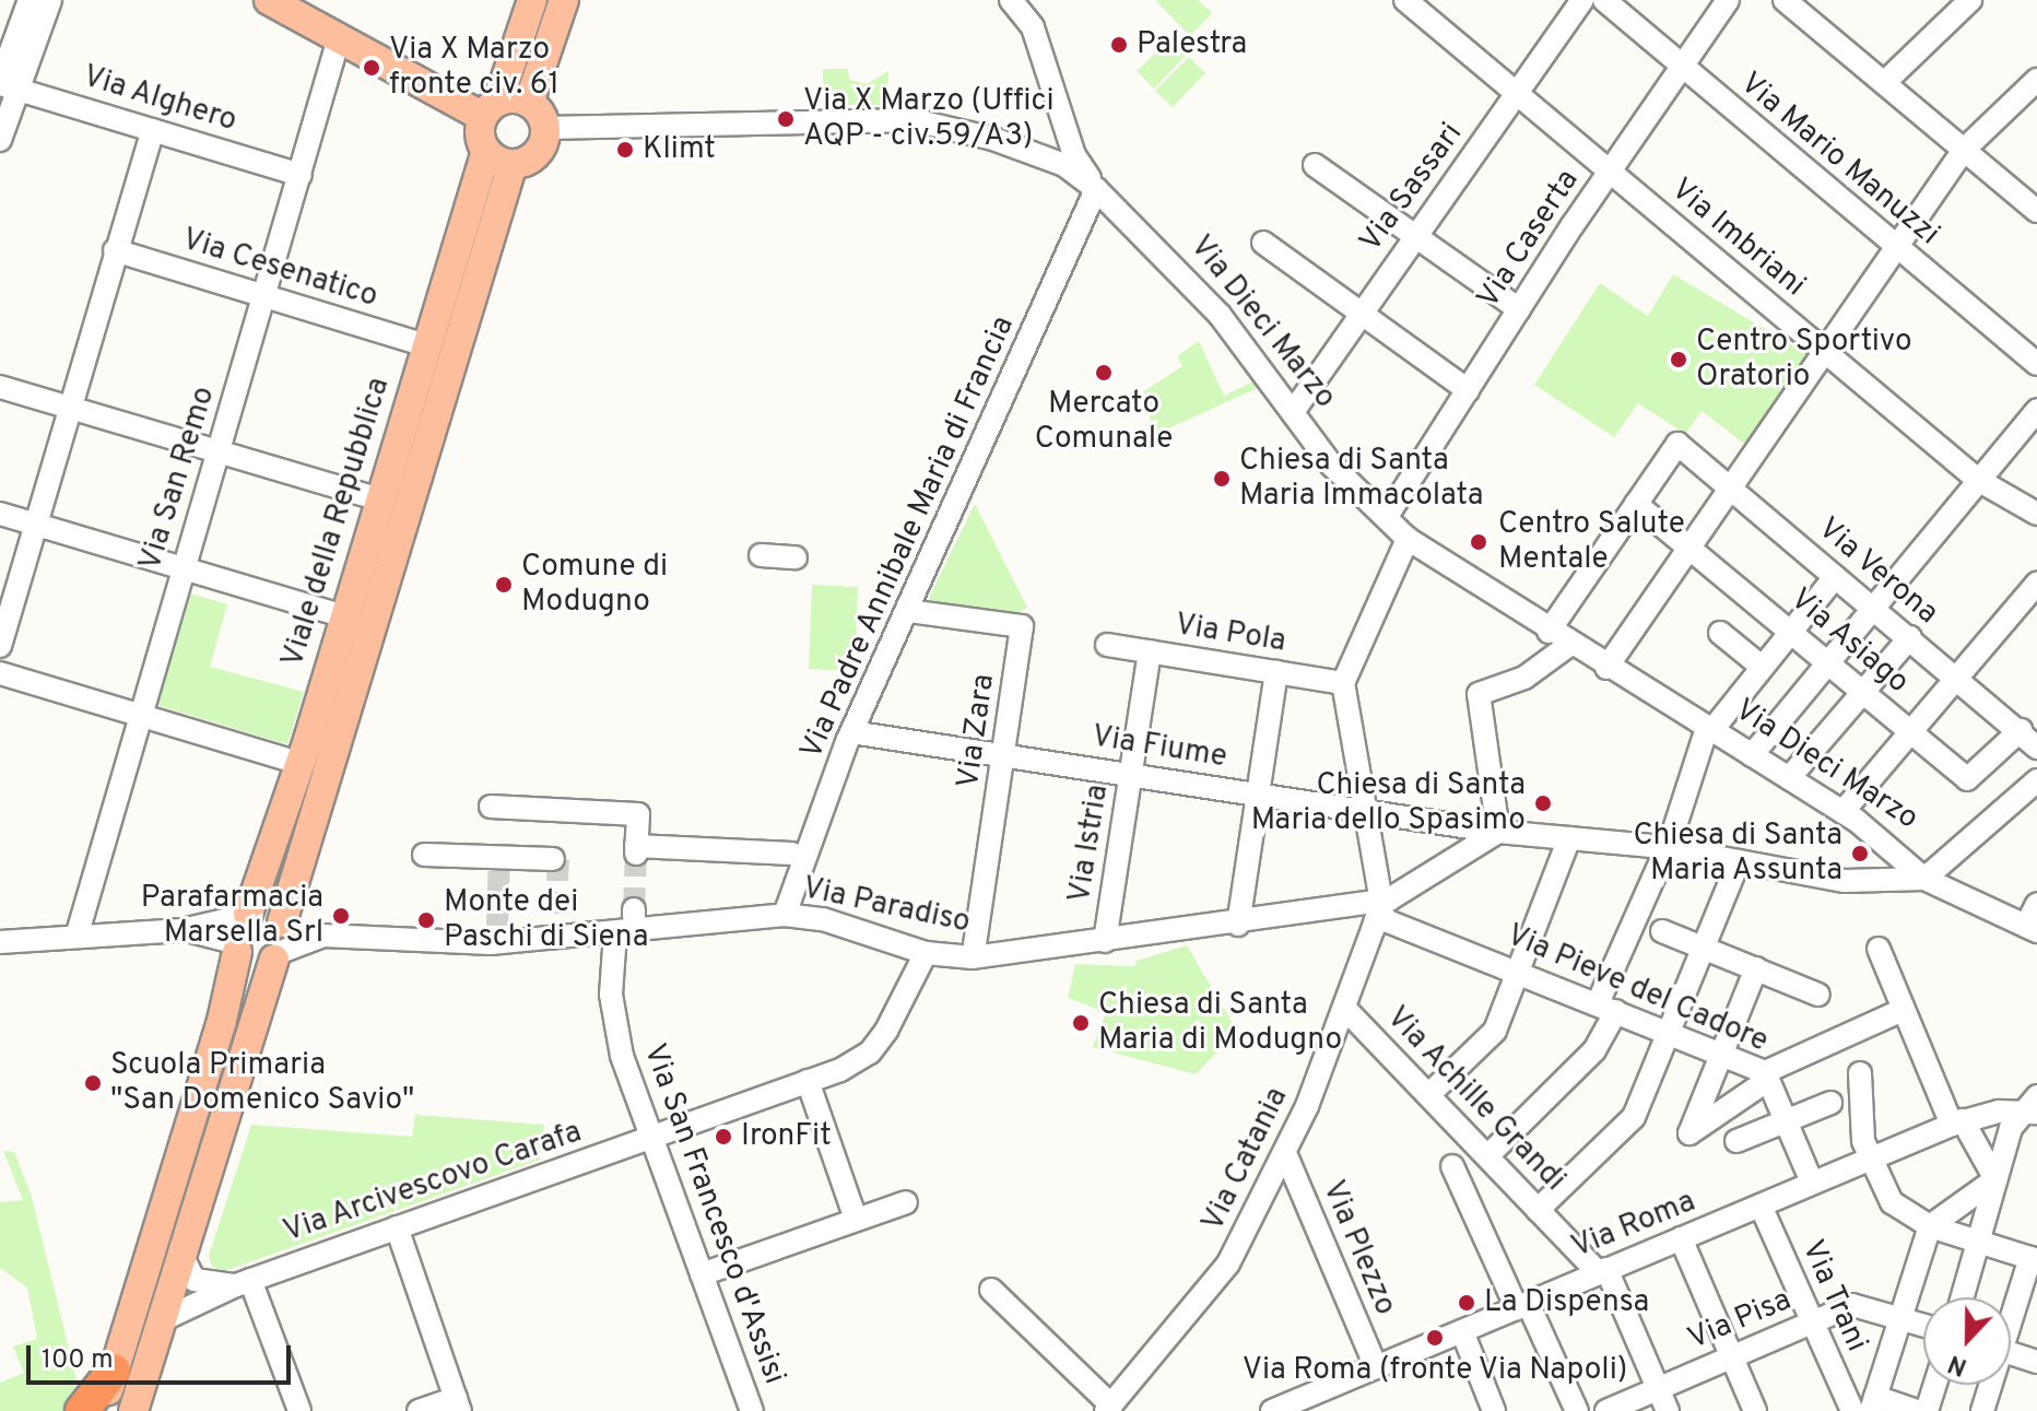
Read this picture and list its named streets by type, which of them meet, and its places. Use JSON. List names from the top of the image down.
{
  "streets": {
    "main road": ["Viale della Repubblica"],
    "street": [
      "Via Alghero",
      "Via Mario Manuzzi",
      "Via Sassari",
      "Via Imbriani",
      "Via Caserta",
      "Via Cesenatico",
      "Via Dieci Marzo",
      "Via San Remo",
      "Via Padre Annibale Maria di Francia",
      "Via Verona",
      "Via Pola",
      "Via Asiago",
      "Via Zara",
      "Via Fiume",
      "Via Istria",
      "Via Paradiso",
      "Via Pieve del Cadore",
      "Via Achille Grandi",
      "Via Catania",
      "Via Arcivescovo Carafa",
      "Via San Francesco d'Assisi",
      "Via Roma",
      "Via Plezzo",
      "Via Trani",
      "Via Pisa"
    ]
  },
  "crossings": [
    ["Via Alghero", "Via San Remo"],
    ["Via Mario Manuzzi", "Via Caserta"],
    ["Via Sassari", "Via Imbriani"],
    ["Via Sassari", "Via Dieci Marzo"],
    ["Via Imbriani", "Via Caserta"],
    ["Via Caserta", "Via Dieci Marzo"],
    ["Via Cesenatico", "Via San Remo"],
    ["Via Cesenatico", "Viale della Repubblica"],
    ["Via Dieci Marzo", "Viale della Repubblica"],
    ["Via Dieci Marzo", "Via Padre Annibale Maria di Francia"],
    ["Via Dieci Marzo", "Via Fiume"],
    ["Via Padre Annibale Maria di Francia", "Via Zara"],
    ["Via Padre Annibale Maria di Francia", "Via Fiume"],
    ["Via Padre Annibale Maria di Francia", "Via Paradiso"],
    ["Via Verona", "Via Asiago"],
    ["Via Pola", "Via Istria"],
    ["Via Zara", "Via Fiume"],
    ["Via Zara", "Via Paradiso"],
    ["Via Fiume", "Via Istria"],
    ["Via Istria", "Via Paradiso"],
    ["Via Paradiso", "Via Pieve del Cadore"],
    ["Via Paradiso", "Via Catania"],
    ["Via Paradiso", "Via Arcivescovo Carafa"],
    ["Via Paradiso", "Via San Francesco d'Assisi"],
    ["Via Pieve del Cadore", "Via Catania"],
    ["Via Pieve del Cadore", "Via Roma"],
    ["Via Achille Grandi", "Via Catania"],
    ["Via Achille Grandi", "Via Roma"],
    ["Via Catania", "Via Plezzo"],
    ["Via Arcivescovo Carafa", "Via San Francesco d'Assisi"],
    ["Via Roma", "Via Plezzo"],
    ["Via Roma", "Via Trani"],
    ["Via Trani", "Via Pisa"]
  ],
  "places": [
    "Palestra",
    "Via X Marzo fronte civ. 61",
    "Via X Marzo (Uffici AQP - civ.59/A3)",
    "Klimt",
    "Centro Sportivo Oratorio",
    "Mercato Comunale",
    "Chiesa di Santa Maria Immacolata",
    "Centro Salute Mentale",
    "Comune di Modugno",
    "Chiesa di Santa Maria dello Spasimo",
    "Chiesa di Santa Maria Assunta",
    "Parafarmacia Marsella Srl",
    "Monte dei Paschi di Siena",
    "Chiesa di Santa Maria di Modugno",
    "Scuola Primaria \"San Domenico Savio\"",
    "IronFit",
    "La Dispensa",
    "Via Roma (fronte Via Napoli)"
  ],
  "scale_bar": "100 m",
  "north": "bottom"
}
